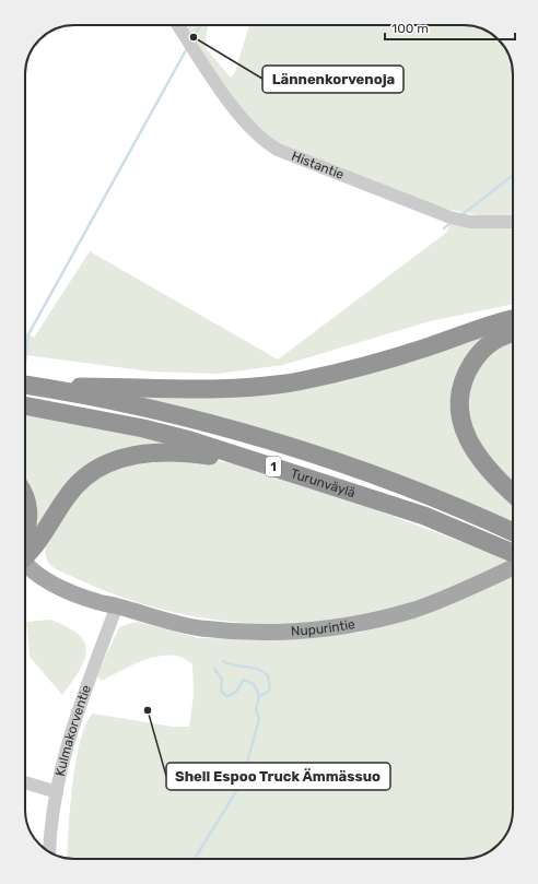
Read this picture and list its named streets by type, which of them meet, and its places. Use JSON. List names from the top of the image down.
{
  "streets": {
    "highway": ["1", "Turunväylä"],
    "main road": ["Nupurintie"],
    "street": ["Histantie", "Kulmakorventie"]
  },
  "crossings": [
    ["Nupurintie", "Kulmakorventie"]
  ],
  "places": ["Lännenkorvenoja", "Shell Espoo Truck Ämmässuo"],
  "scale_bar": "100 m"
}
